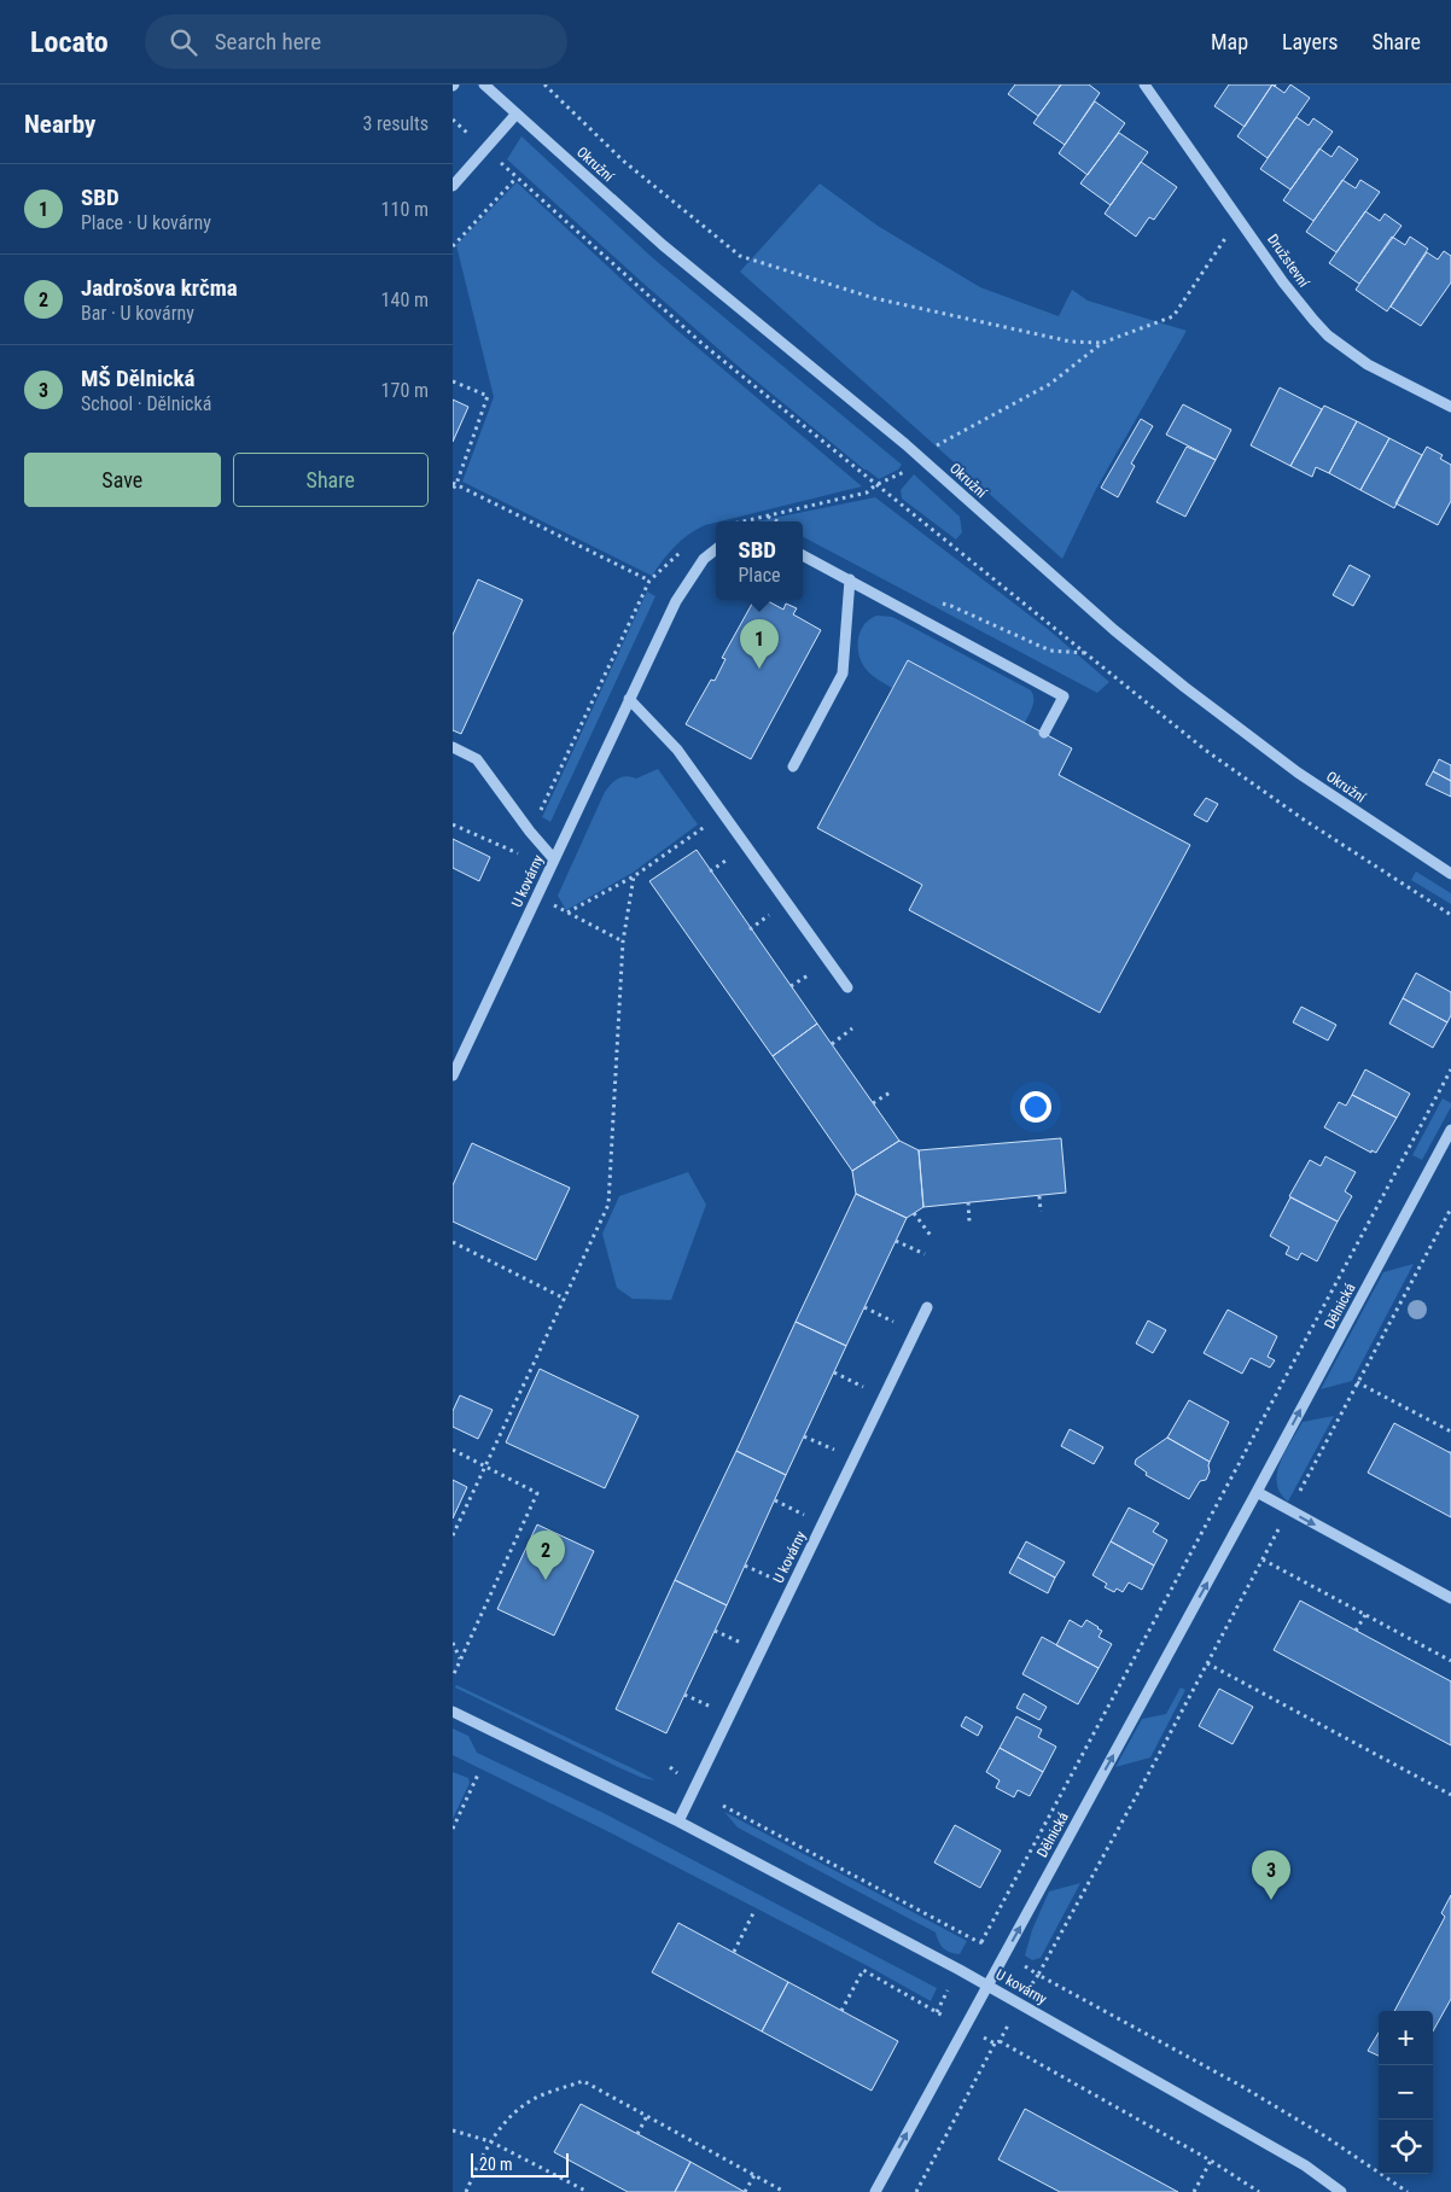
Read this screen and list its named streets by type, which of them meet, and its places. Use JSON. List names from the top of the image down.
{
  "streets": {
    "street": [
      "Okružní",
      "Družstevní",
      "U kovárny",
      "Dělnická"
    ]
  },
  "crossings": [
    ["U kovárny", "Dělnická"]
  ],
  "one_way": ["Dělnická"],
  "scale_bar": "20 m",
  "page": {
    "header": "Locato",
    "search": "Search here",
    "nav": ["Map", "Layers", "Share"],
    "heading": ["Nearby", "3 results"],
    "list": [
      {
        "mark": "1",
        "name": "SBD",
        "note": "Place · U kovárny",
        "value": "110 m"
      },
      {
        "mark": "2",
        "name": "Jadrošova krčma",
        "note": "Bar · U kovárny",
        "value": "140 m"
      },
      {
        "mark": "3",
        "name": "MŠ Dělnická",
        "note": "School · Dělnická",
        "value": "170 m"
      }
    ],
    "buttons": ["Save", "Share"],
    "popup": ["SBD", "Place"],
    "pins": ["1", "2", "3"],
    "map_buttons": ["+", "−"],
    "scale": "20 m"
  }
}
